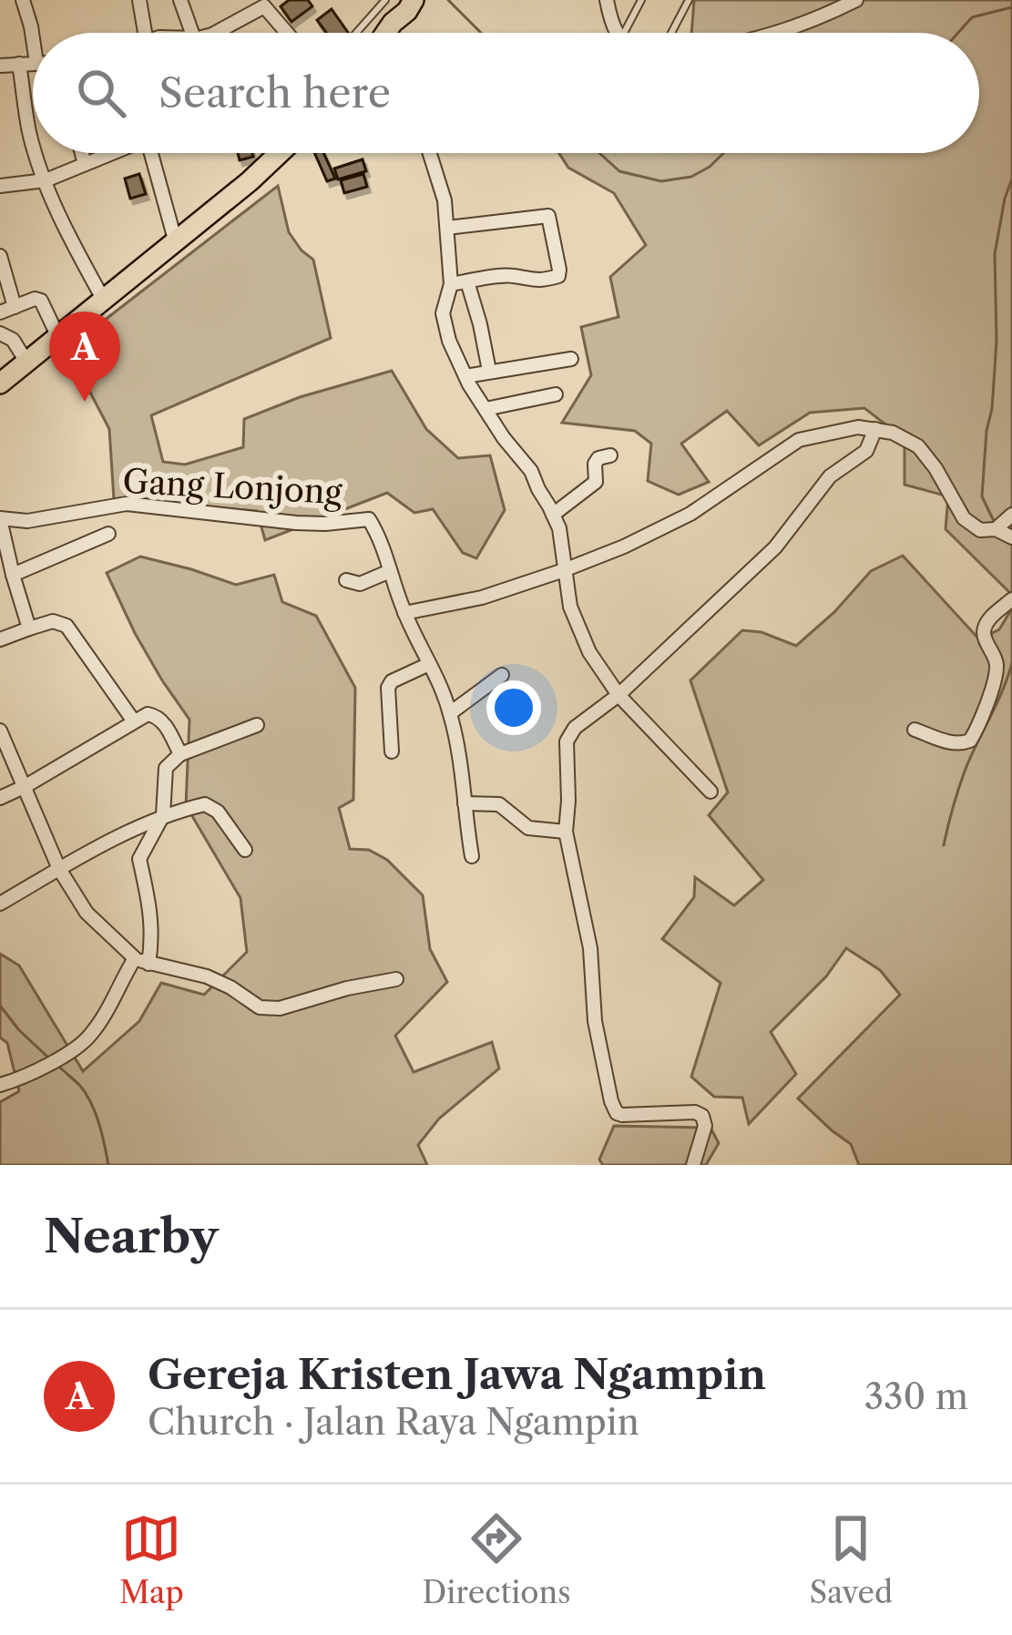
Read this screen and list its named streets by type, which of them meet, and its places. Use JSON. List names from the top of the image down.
{
  "streets": {
    "street": ["Gang Lonjong"]
  },
  "page": {
    "search": "Search here",
    "pins": "A",
    "heading": "Nearby",
    "list": [
      {
        "mark": "A",
        "name": "Gereja Kristen Jawa Ngampin",
        "note": "Church · Jalan Raya Ngampin",
        "value": "330 m"
      }
    ],
    "nav": ["Map", "Directions", "Saved"]
  }
}
